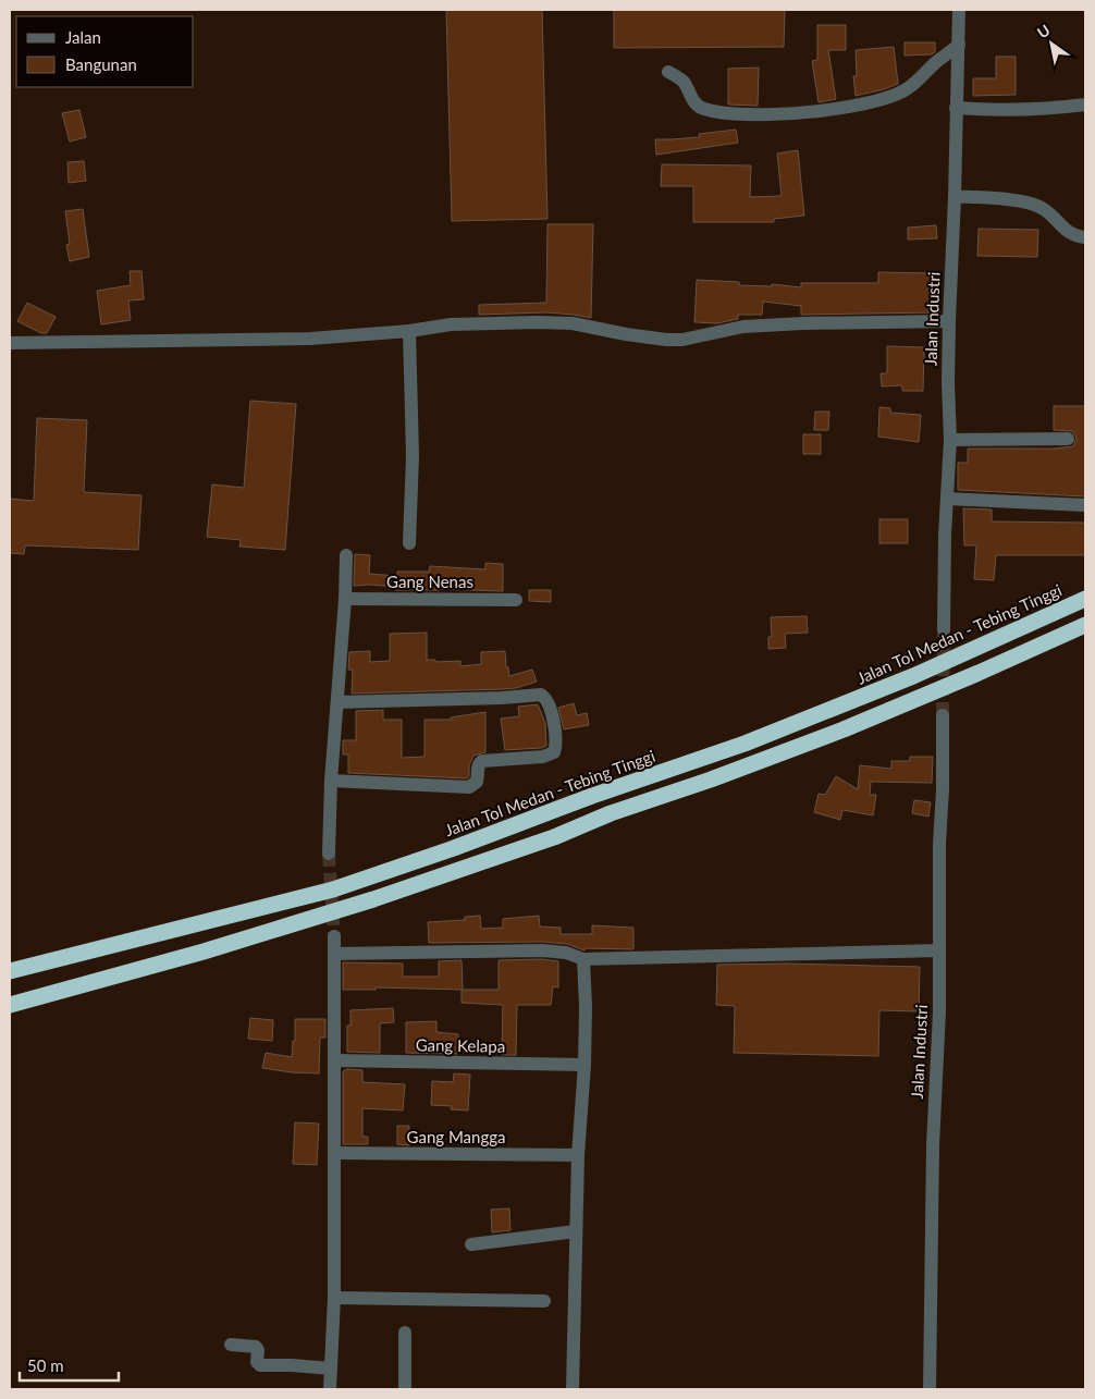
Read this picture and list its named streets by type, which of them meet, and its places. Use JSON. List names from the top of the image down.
{
  "streets": {
    "highway": ["Jalan Tol Medan - Tebing Tinggi"],
    "street": [
      "Jalan Industri",
      "Gang Nenas",
      "Gang Kelapa",
      "Gang Mangga"
    ]
  },
  "legend": ["Jalan", "Bangunan"],
  "scale_bar": "50 m",
  "north": "top left"
}
